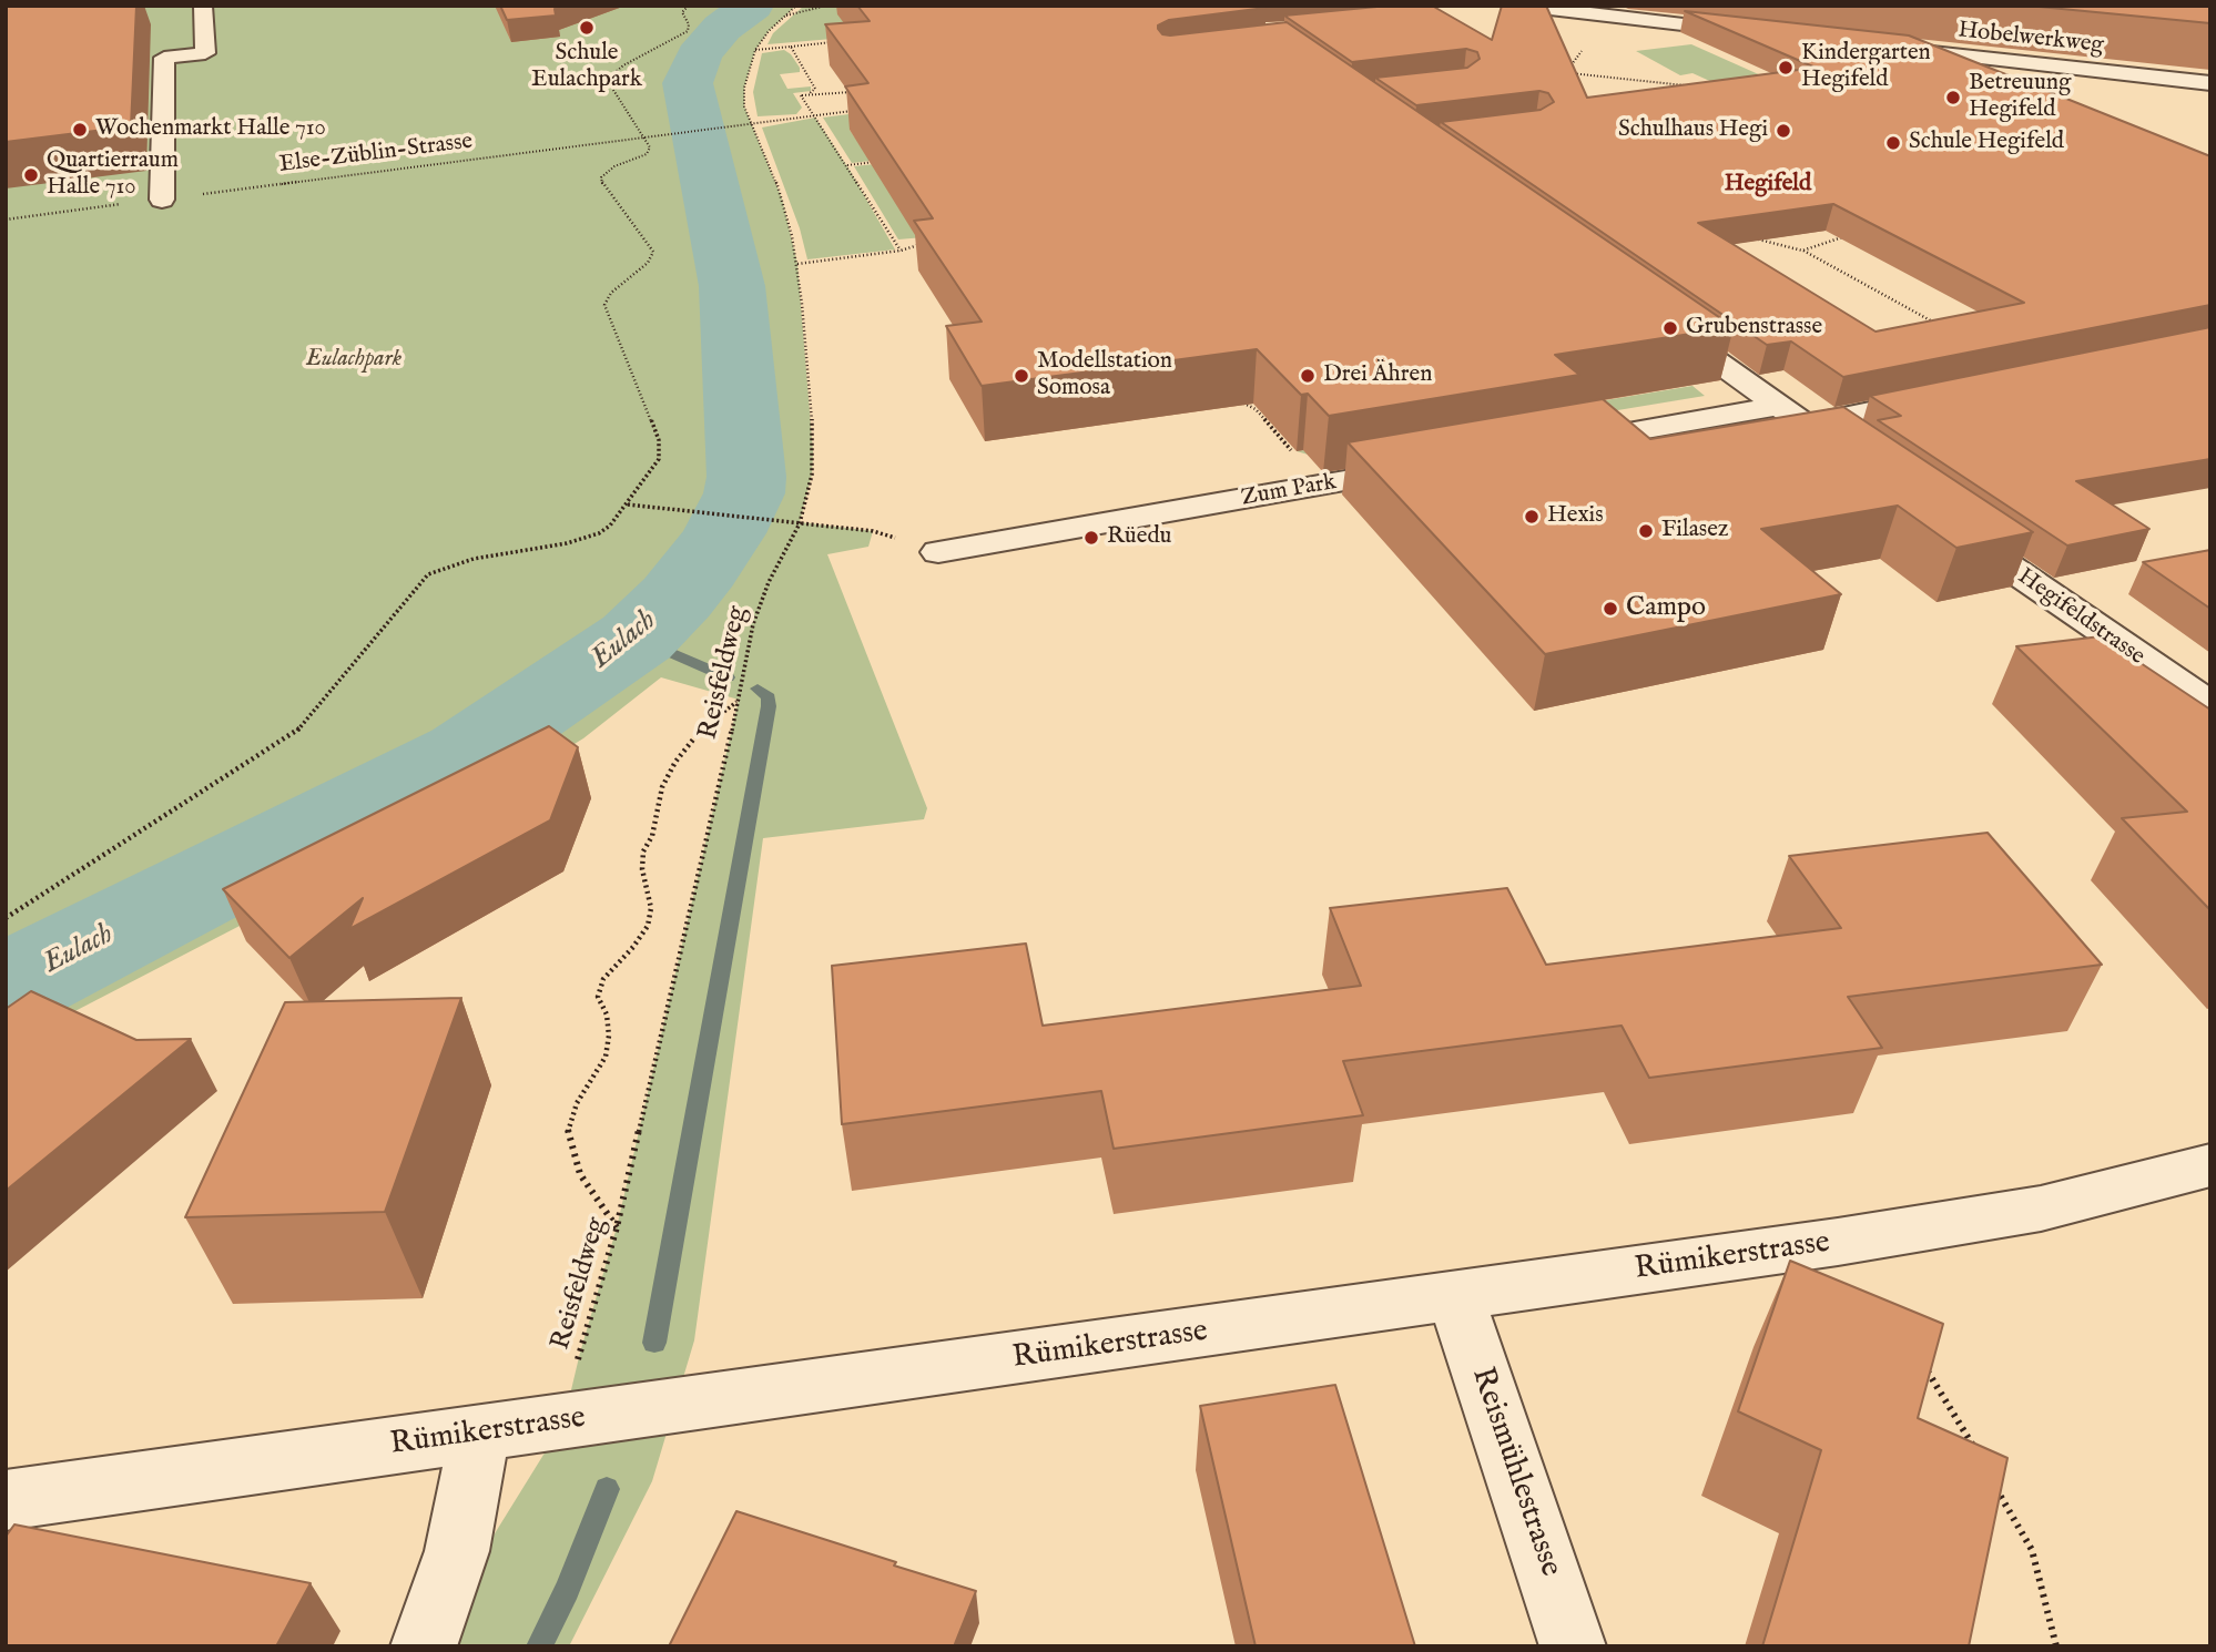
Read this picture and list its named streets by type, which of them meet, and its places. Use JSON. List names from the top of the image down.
{
  "streets": {
    "street": [
      "Hobelwerkweg",
      "Zum Park",
      "Hegifeldstrasse",
      "Rümikerstrasse",
      "Reismühlestrasse"
    ],
    "path": ["Else-Züblin-Strasse", "Reisfeldweg"]
  },
  "crossings": [
    ["Else-Züblin-Strasse", "Reisfeldweg"],
    ["Rümikerstrasse", "Reismühlestrasse"]
  ],
  "districts": ["Hegifeld"],
  "water": ["Eulach"],
  "parks": ["Eulachpark"],
  "places": [
    "Schule Eulachpark",
    "Kindergarten Hegifeld",
    "Betreuung Hegifeld",
    "Wochenmarkt Halle 710",
    "Schulhaus Hegi",
    "Schule Hegifeld",
    "Quartierraum Halle 710",
    "Grubenstrasse",
    "Modellstation Somosa",
    "Drei Ähren",
    "Hexis",
    "Filasez",
    "Rüedu",
    "Campo"
  ]
}
